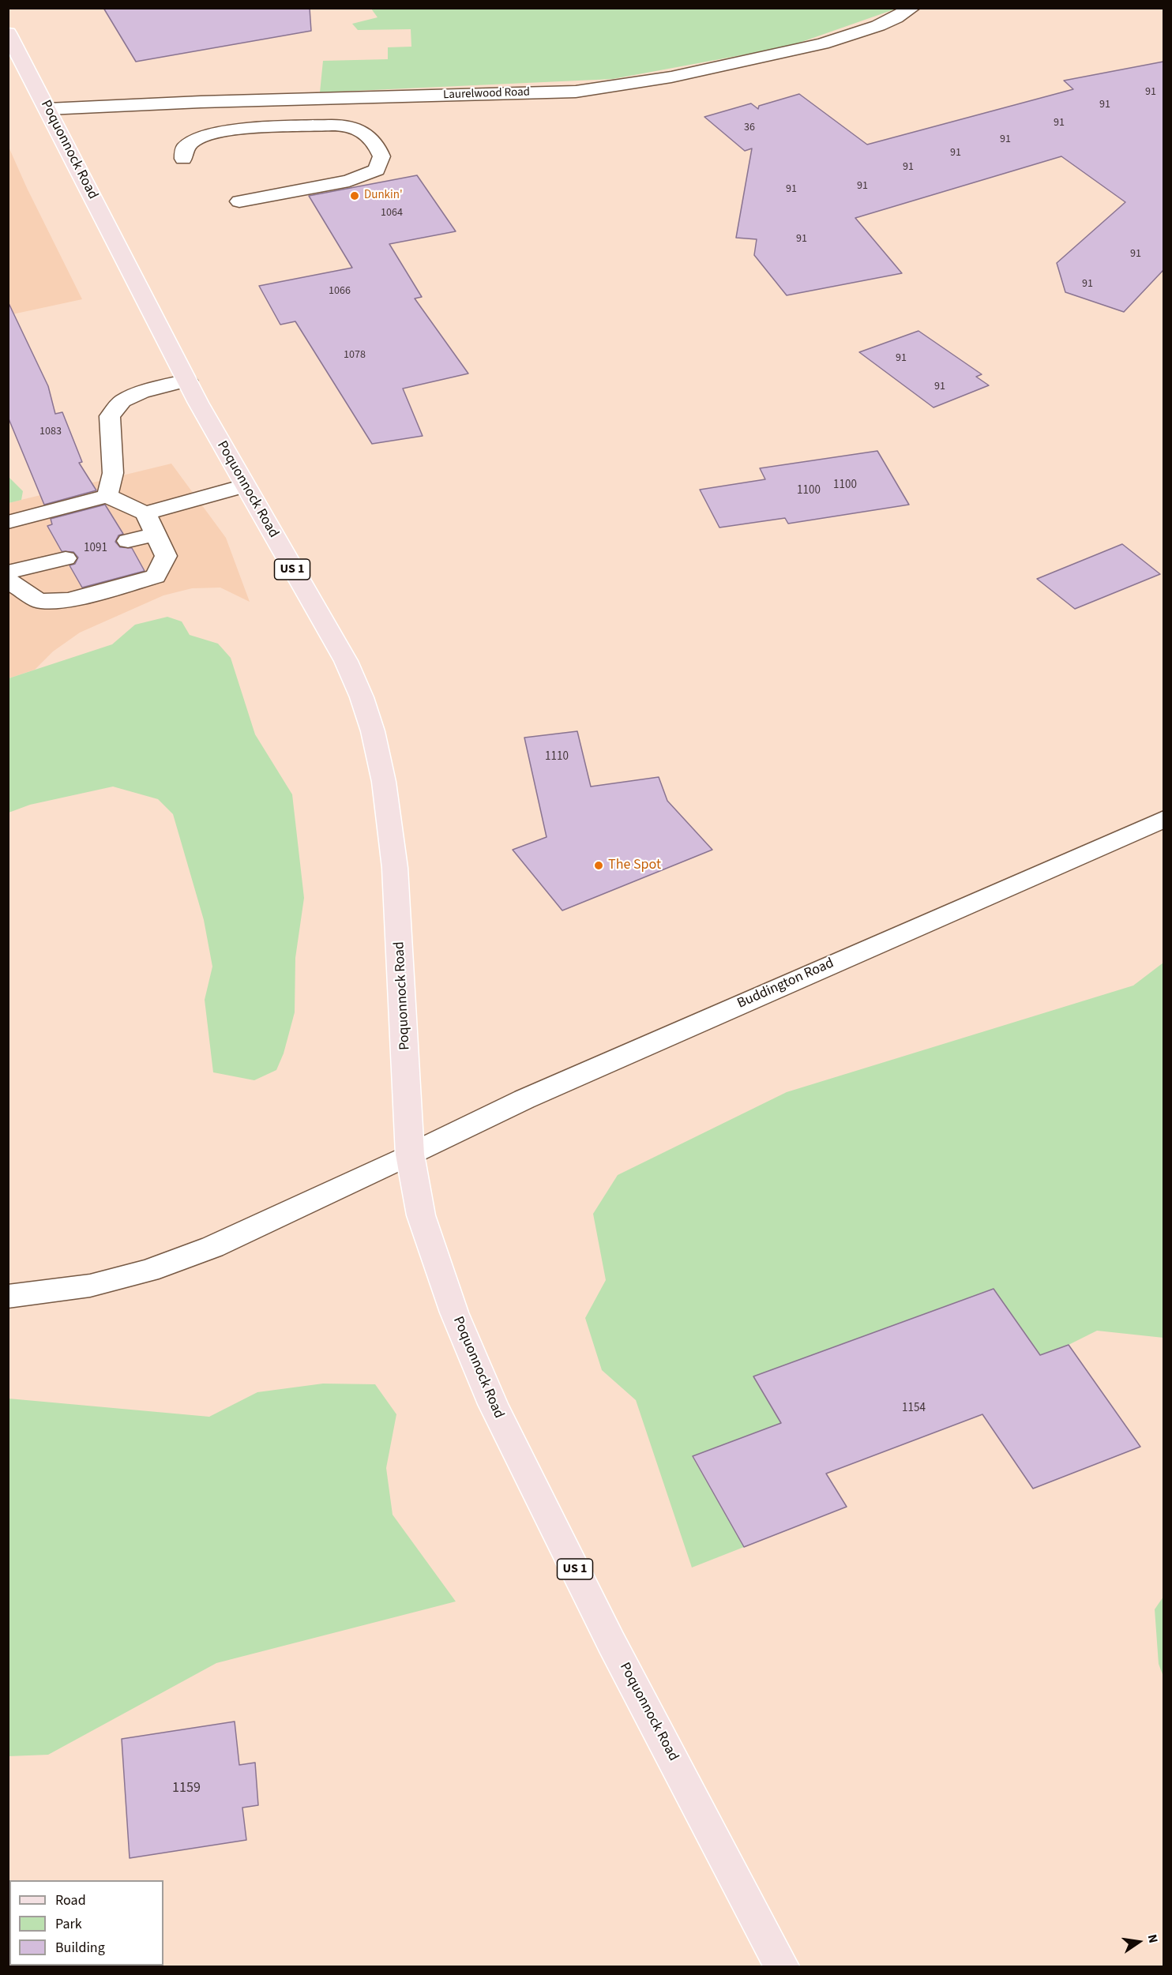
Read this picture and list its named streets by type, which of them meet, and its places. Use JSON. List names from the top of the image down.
{
  "streets": {
    "main road": ["Poquonnock Road", "US 1"],
    "street": ["Laurelwood Road", "Buddington Road"]
  },
  "crossings": [
    ["Laurelwood Road", "Poquonnock Road"],
    ["Poquonnock Road", "Buddington Road"]
  ],
  "places": ["Dunkin'", "The Spot"],
  "house_numbers": [
    "91",
    "91",
    "91",
    "36",
    "91",
    "91",
    "91",
    "91",
    "91",
    "1064",
    "91",
    "91",
    "91",
    "1066",
    "1078",
    "91",
    "91",
    "1083",
    "1100",
    "1100",
    "1091",
    "1110",
    "1154",
    "1159"
  ],
  "legend": ["Road", "Park", "Building"],
  "north": "right"
}
